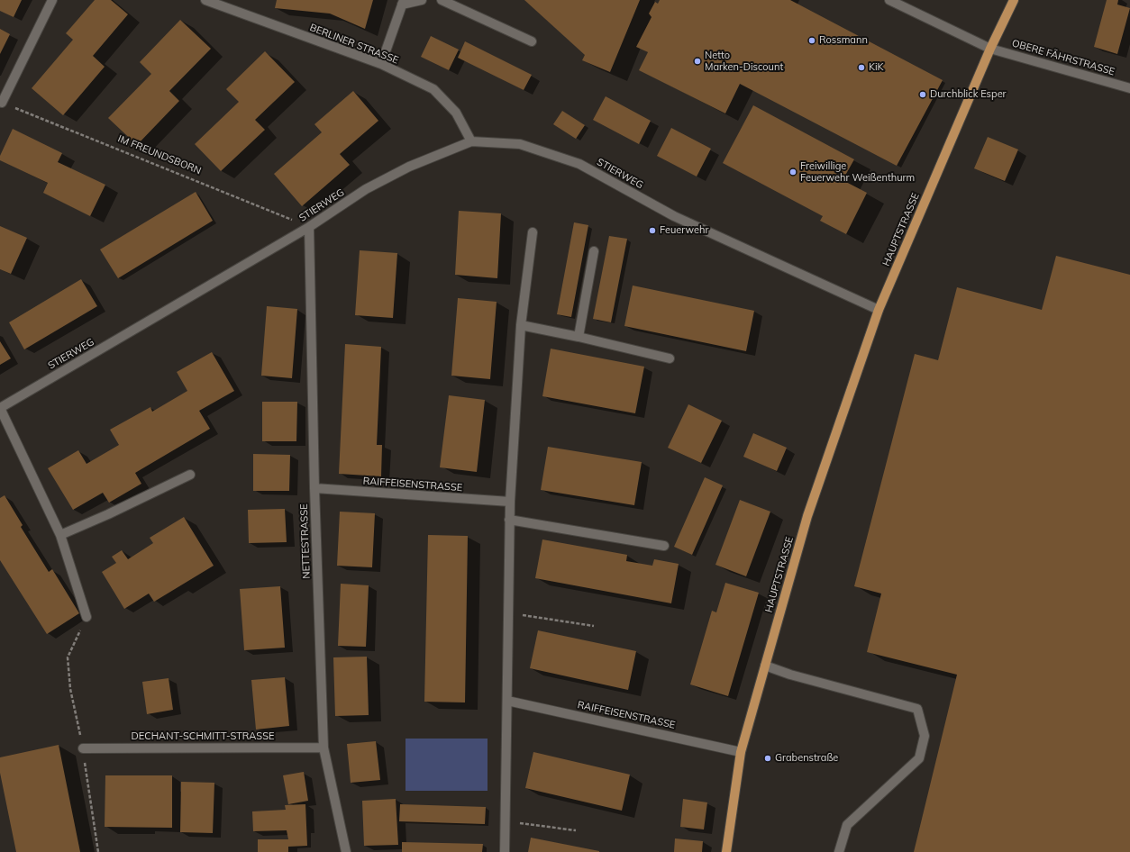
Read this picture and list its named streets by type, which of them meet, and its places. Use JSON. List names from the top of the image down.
{
  "streets": {
    "main road": ["HAUPTSTRASSE"],
    "street": [
      "BERLINER STRASSE",
      "OBERE FÄHRSTRASSE",
      "STIERWEG",
      "RAIFFEISENSTRASSE",
      "NETTESTRASSE",
      "DECHANT-SCHMITT-STRASSE"
    ],
    "path": ["IM FREUNDSBORN"]
  },
  "crossings": [
    ["BERLINER STRASSE", "STIERWEG"],
    ["OBERE FÄHRSTRASSE", "HAUPTSTRASSE"],
    ["IM FREUNDSBORN", "STIERWEG"],
    ["IM FREUNDSBORN", "NETTESTRASSE"],
    ["STIERWEG", "HAUPTSTRASSE"],
    ["STIERWEG", "NETTESTRASSE"],
    ["HAUPTSTRASSE", "RAIFFEISENSTRASSE"],
    ["RAIFFEISENSTRASSE", "NETTESTRASSE"],
    ["NETTESTRASSE", "DECHANT-SCHMITT-STRASSE"]
  ],
  "places": [
    "Rossmann",
    "Netto Marken-Discount",
    "KiK",
    "Durchblick Esper",
    "Freiwillige Feuerwehr Weißenthurm",
    "Feuerwehr",
    "Grabenstraße"
  ]
}
